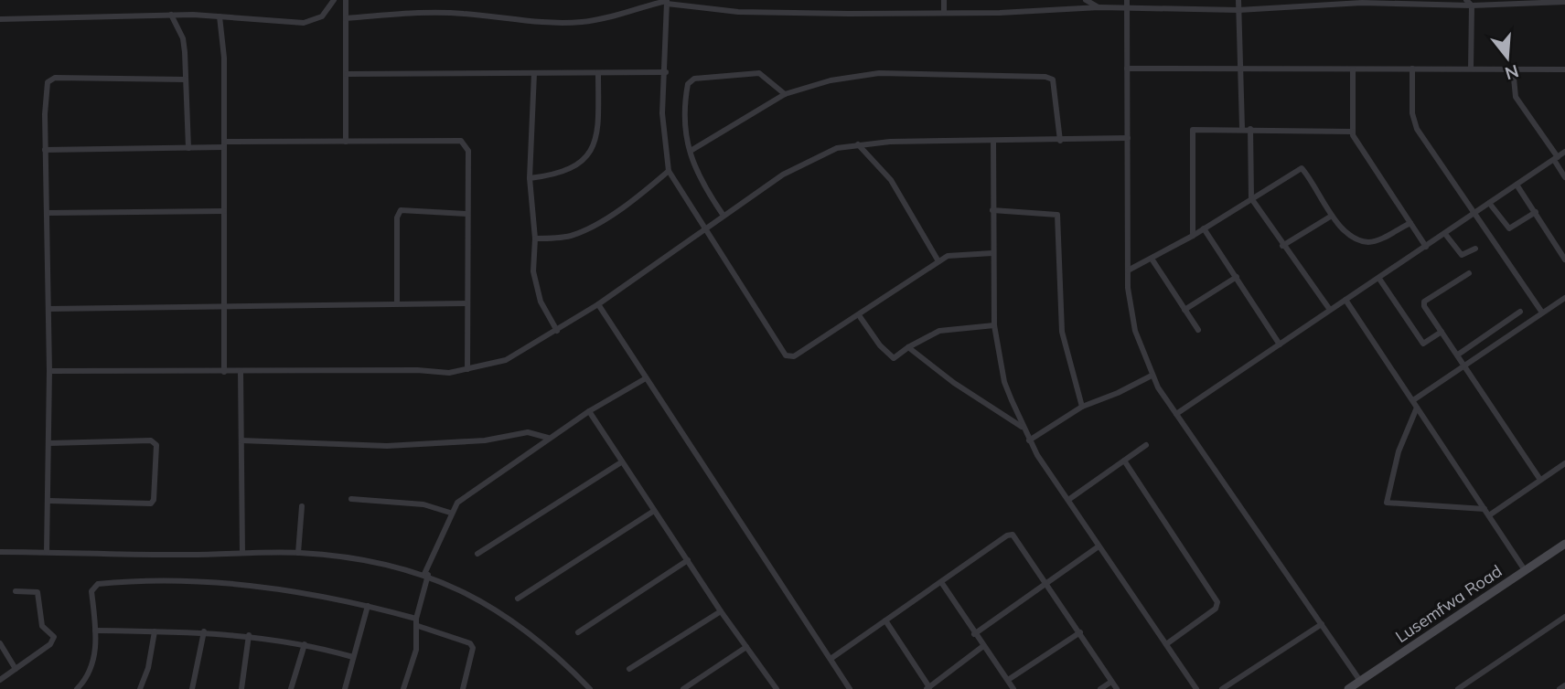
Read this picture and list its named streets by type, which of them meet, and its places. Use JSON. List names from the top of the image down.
{
  "streets": {
    "street": ["Lusemfwa Road"]
  },
  "north": "bottom"
}
